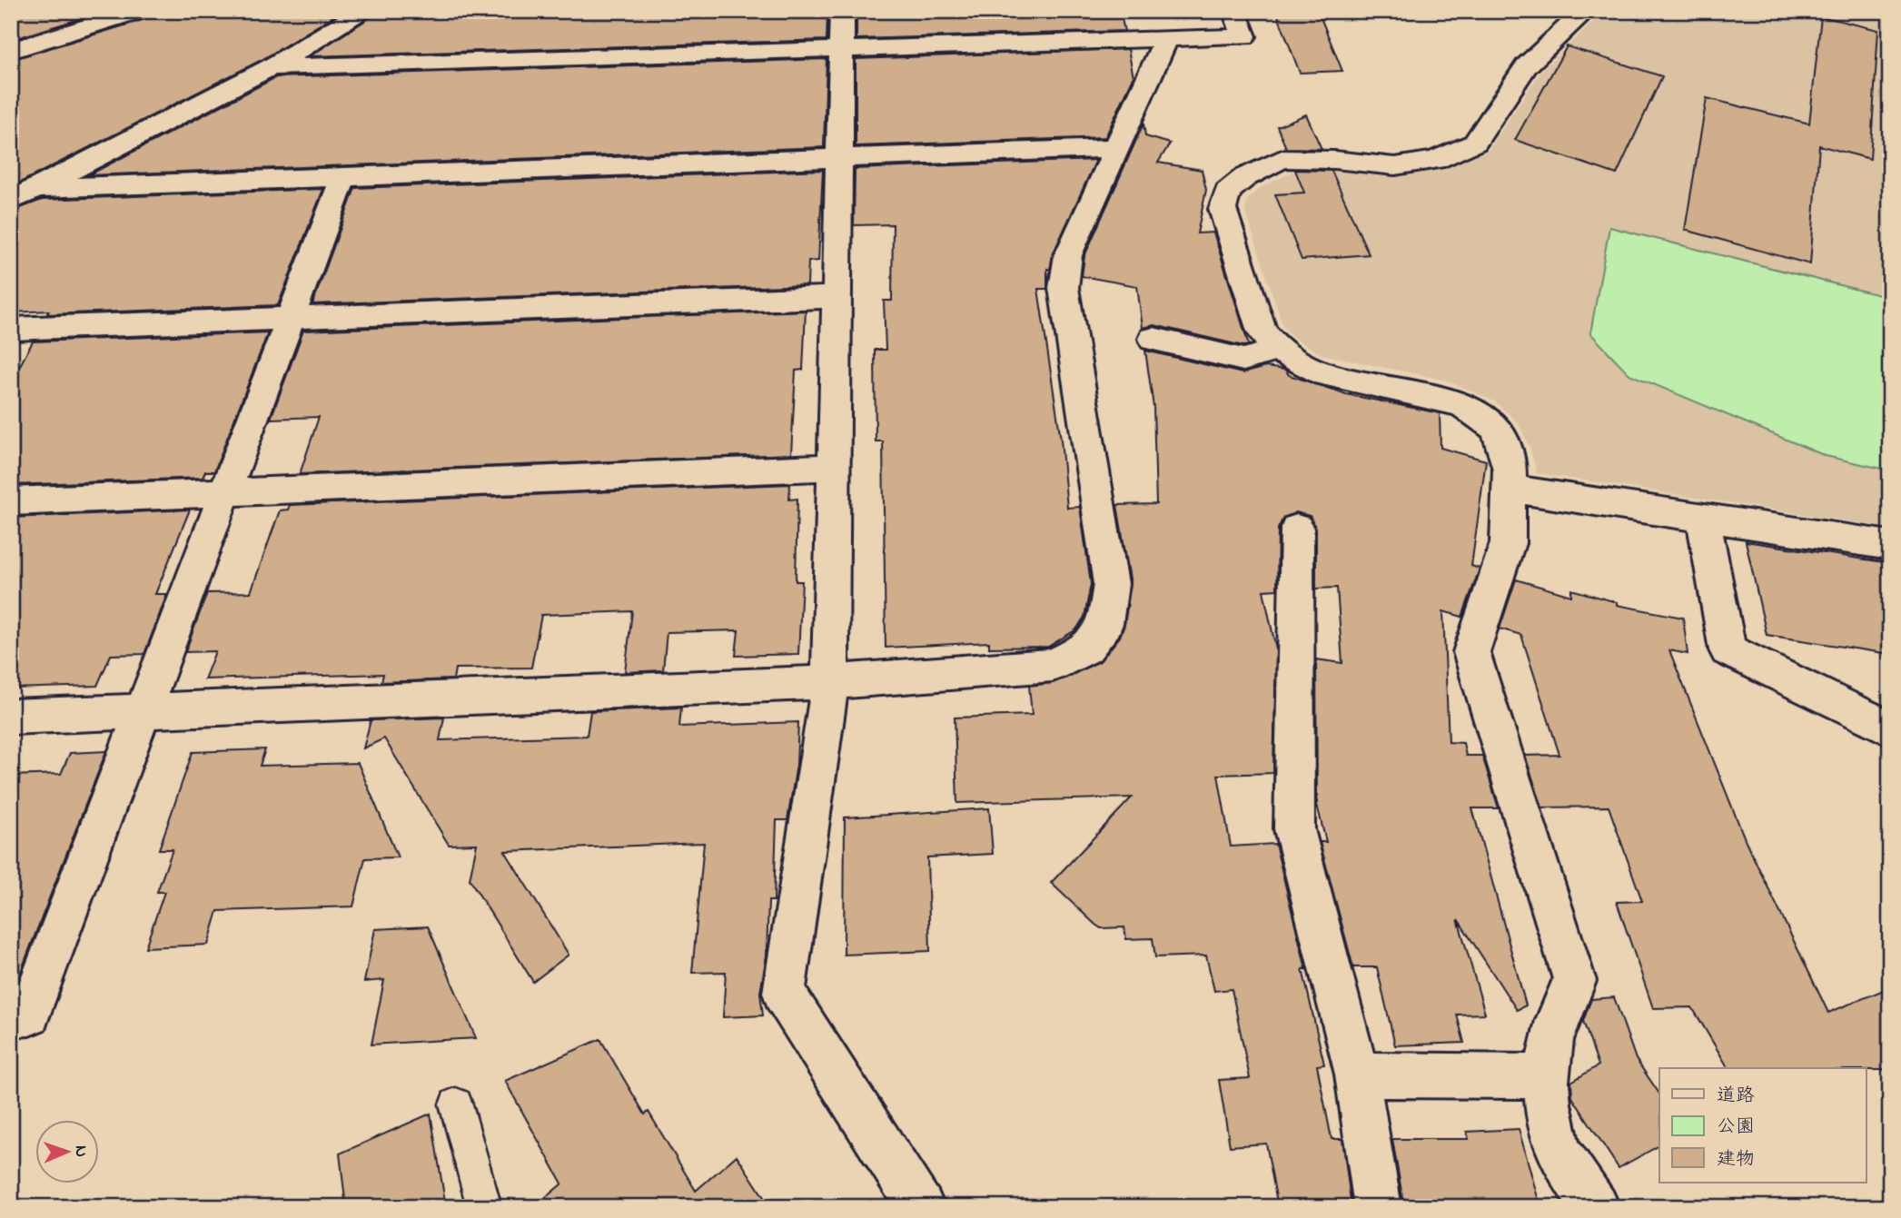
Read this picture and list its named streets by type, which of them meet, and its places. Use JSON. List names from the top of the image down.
{
  "legend": ["道路", "公園", "建物"],
  "north": "right"
}
